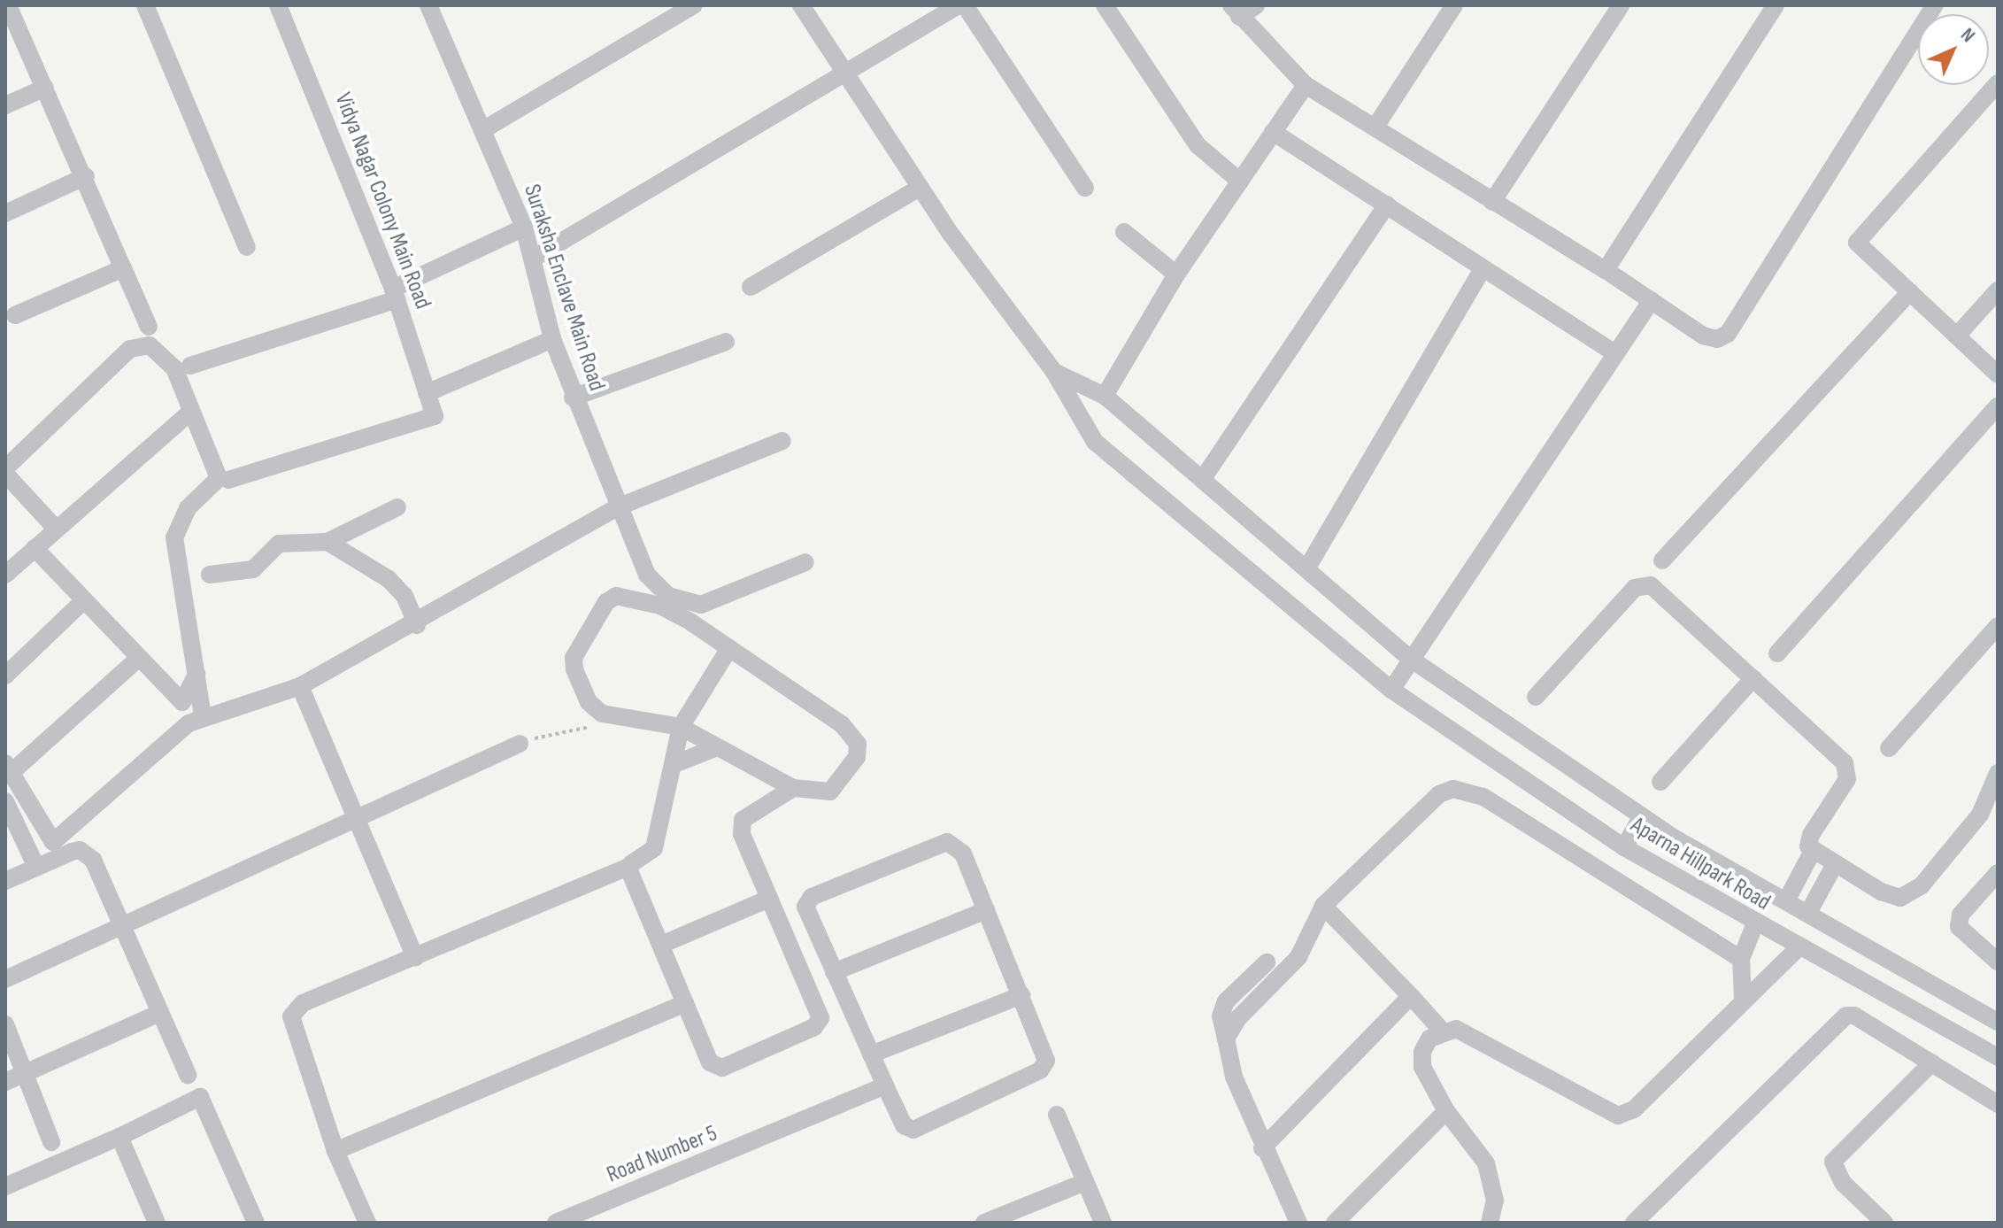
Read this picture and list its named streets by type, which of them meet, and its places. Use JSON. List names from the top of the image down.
{
  "streets": {
    "street": [
      "Vidya Nagar Colony Main Road",
      "Suraksha Enclave Main Road",
      "Aparna Hillpark Road",
      "Road Number 5"
    ]
  },
  "north": "top right"
}
